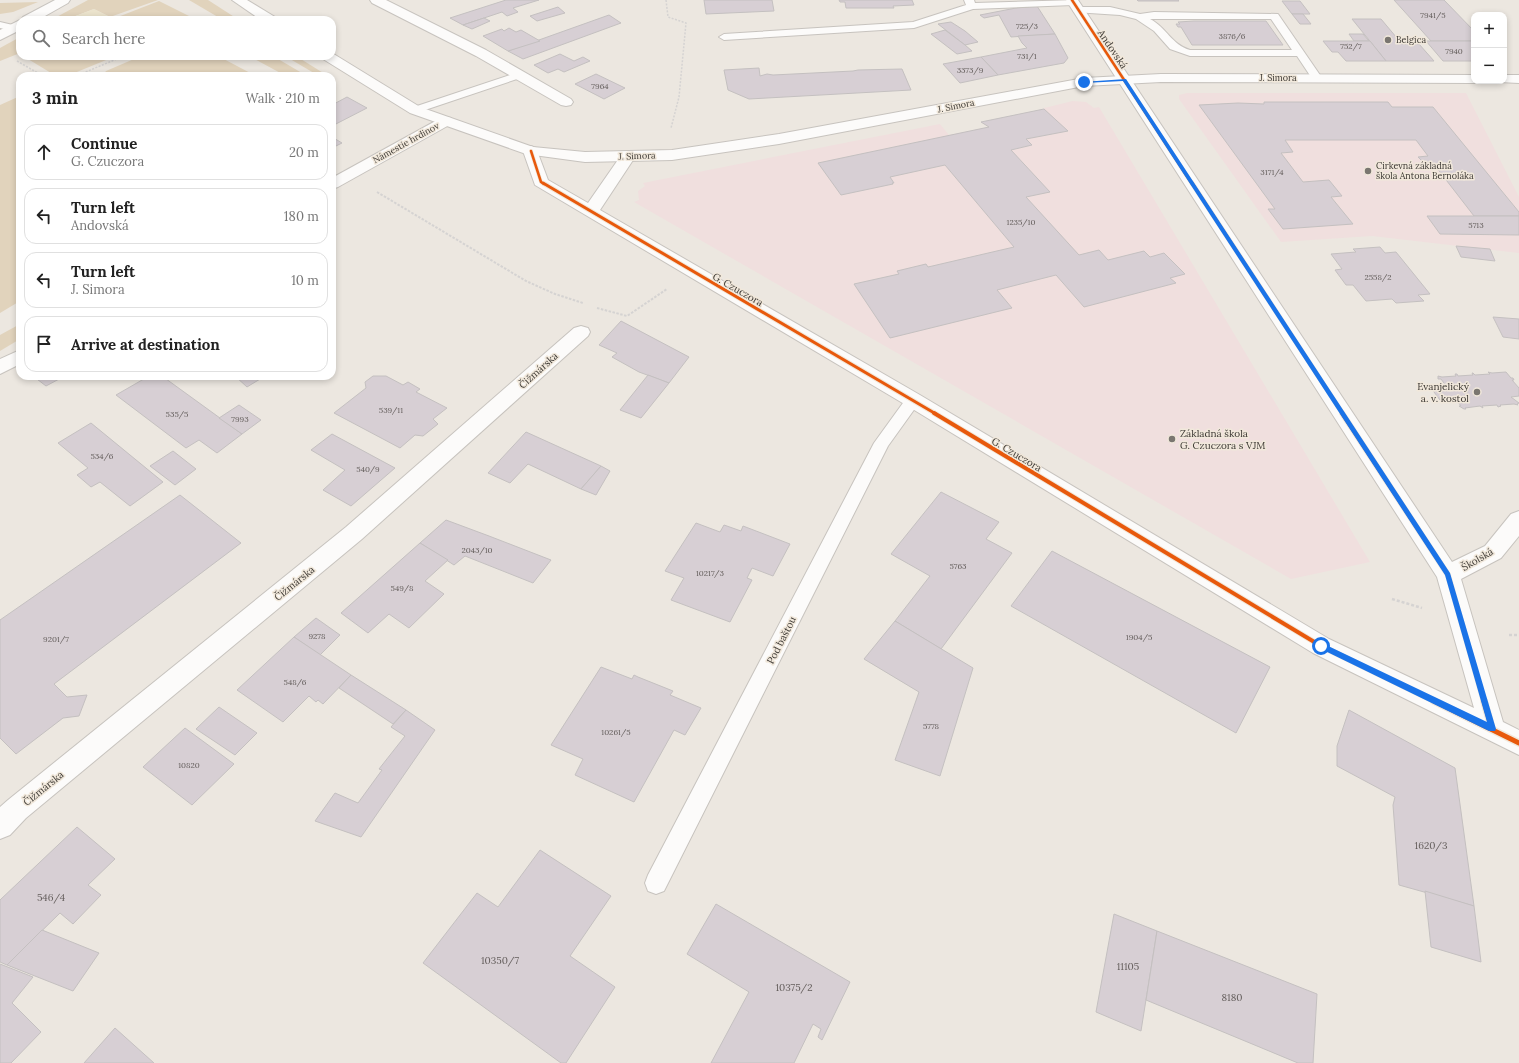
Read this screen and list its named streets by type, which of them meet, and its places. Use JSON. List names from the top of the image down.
{
  "streets": {
    "street": [
      "Andovská",
      "J. Simora",
      "Námestie hrdinov",
      "G. Czuczora",
      "Čižmárska",
      "Školská"
    ],
    "lane": ["Pod baštou"]
  },
  "crossings": [
    ["Andovská", "J. Simora"],
    ["Andovská", "G. Czuczora"],
    ["Andovská", "Školská"],
    ["J. Simora", "Námestie hrdinov"],
    ["J. Simora", "G. Czuczora"],
    ["G. Czuczora", "Pod baštou"]
  ],
  "places": [
    "Belgica",
    "Cirkevná základná škola Antona Bernoláka",
    "Evanjelický a. v. kostol",
    "Základná škola G. Czuczora s VJM"
  ],
  "house_numbers": [
    "7941/5",
    "725/3",
    "3876/6",
    "752/7",
    "7940",
    "731/1",
    "3373/9",
    "7964",
    "3171/4",
    "1235/10",
    "5713",
    "2558/2",
    "539/11",
    "535/5",
    "7993",
    "534/6",
    "540/9",
    "2043/10",
    "5763",
    "10217/3",
    "549/8",
    "9278",
    "1904/5",
    "9201/7",
    "548/6",
    "5778",
    "10261/5",
    "10820",
    "1620/3",
    "546/4",
    "10350/7",
    "11105",
    "10375/2",
    "8180"
  ],
  "page": {
    "map_buttons": ["+", "−"],
    "search": "Search here",
    "heading": ["3 min", "Walk · 210 m"],
    "list": [
      ["Continue", "G. Czuczora", "20 m"],
      ["Turn left", "Andovská", "180 m"],
      ["Turn left", "J. Simora", "10 m"],
      "Arrive at destination"
    ]
  }
}
